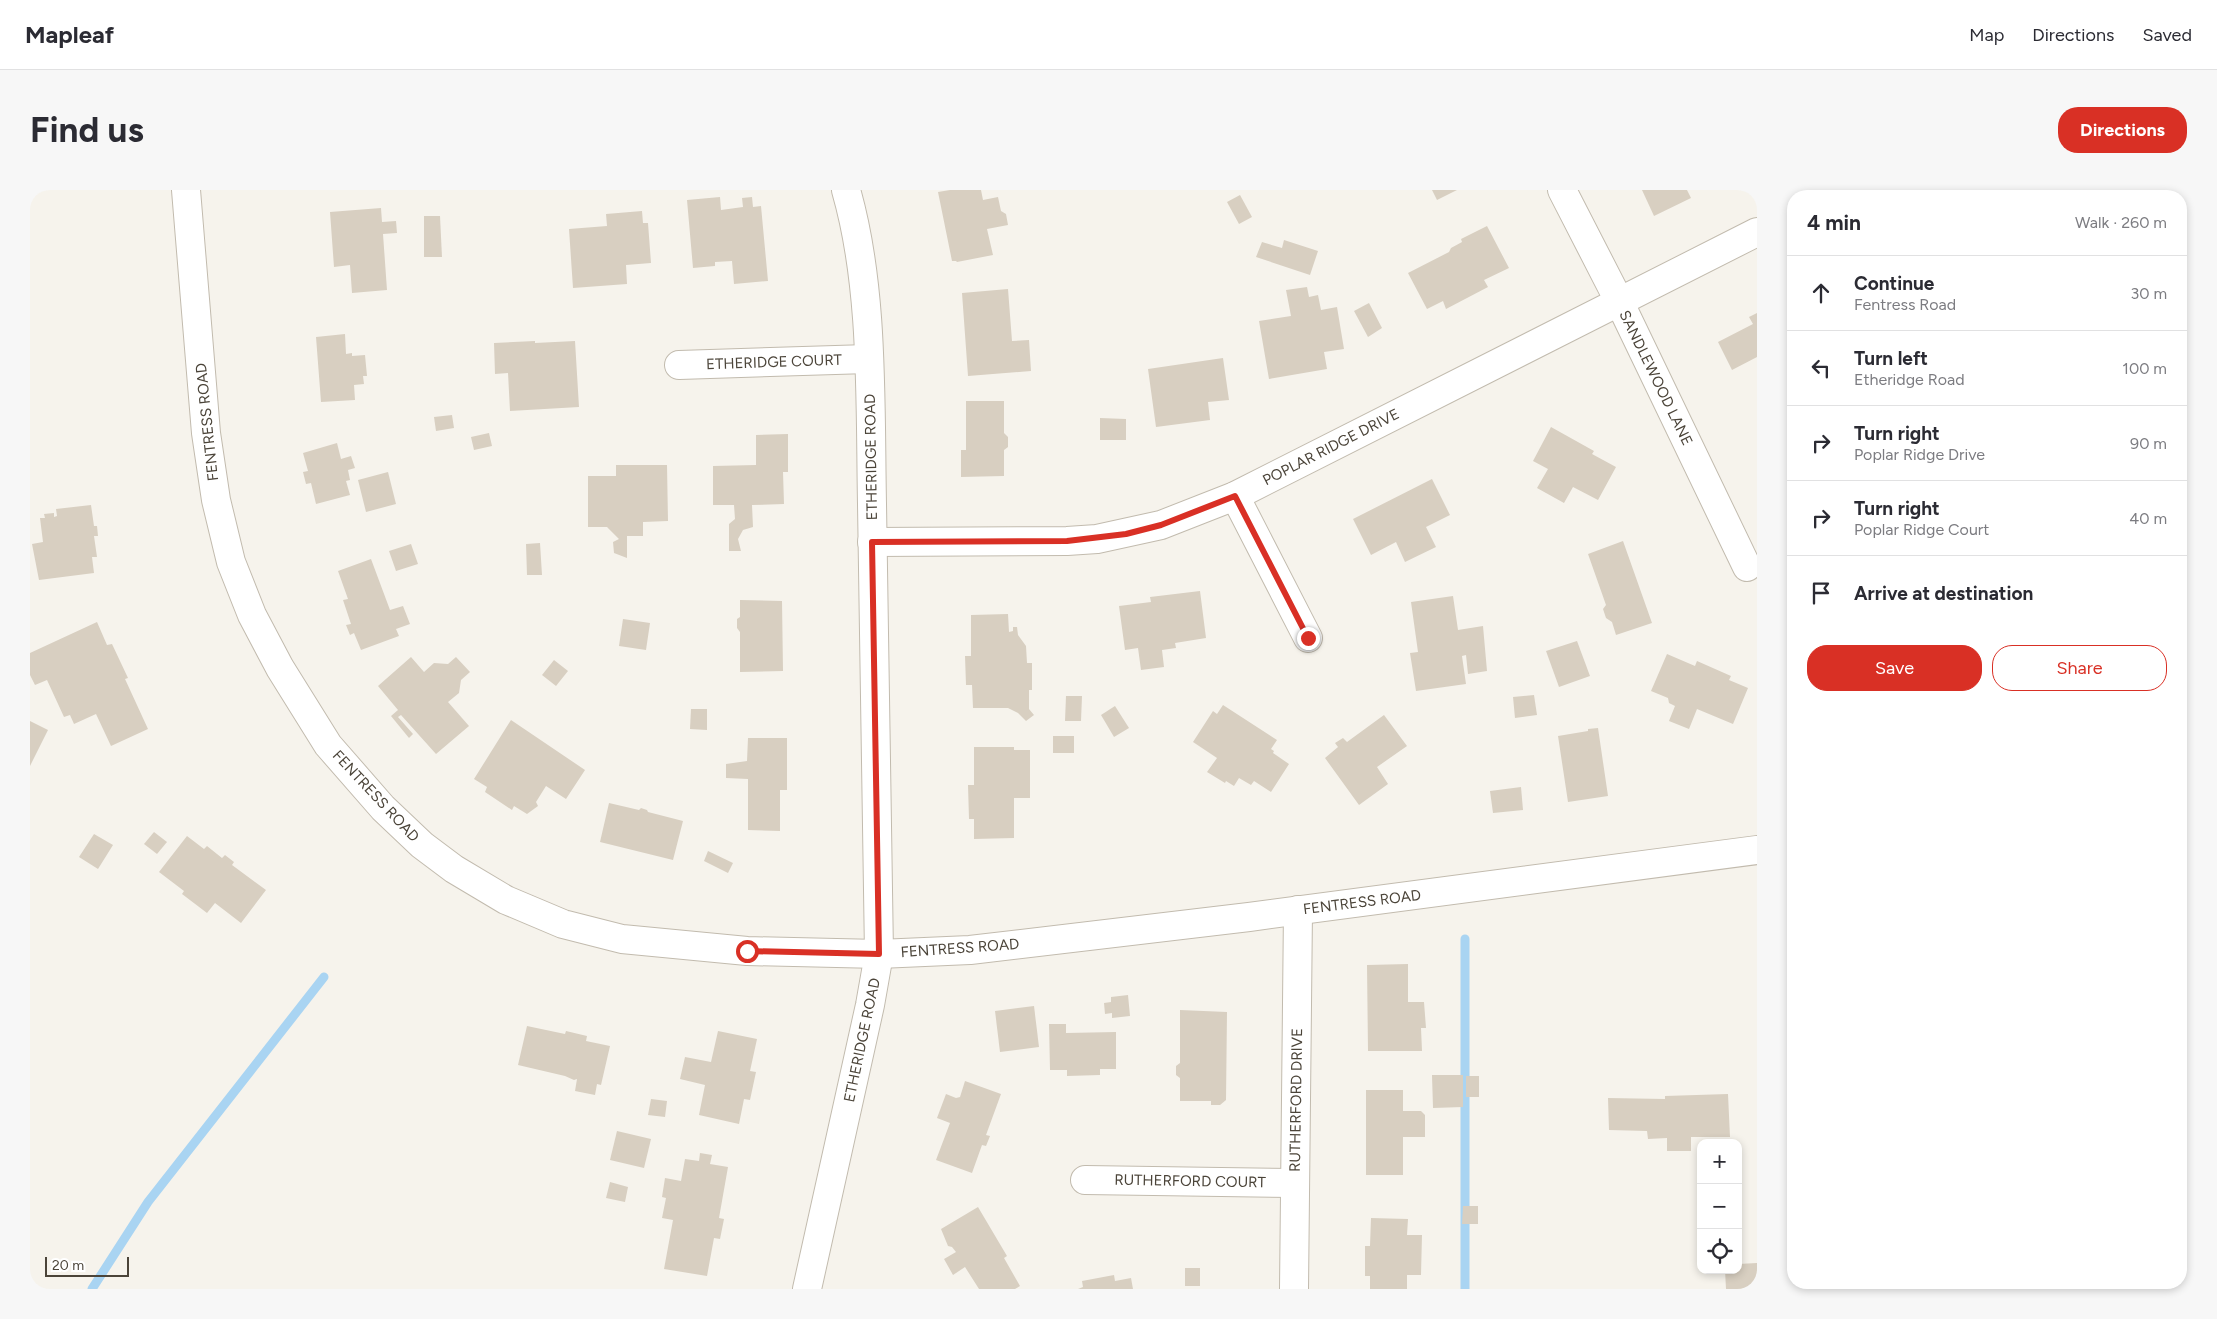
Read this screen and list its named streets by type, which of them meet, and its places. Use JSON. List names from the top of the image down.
{
  "streets": {
    "street": [
      "ETHERIDGE COURT",
      "SANDLEWOOD LANE",
      "FENTRESS ROAD",
      "POPLAR RIDGE DRIVE",
      "ETHERIDGE ROAD",
      "RUTHERFORD DRIVE",
      "RUTHERFORD COURT"
    ]
  },
  "crossings": [
    ["ETHERIDGE COURT", "ETHERIDGE ROAD"],
    ["SANDLEWOOD LANE", "POPLAR RIDGE DRIVE"],
    ["FENTRESS ROAD", "ETHERIDGE ROAD"],
    ["FENTRESS ROAD", "RUTHERFORD DRIVE"],
    ["POPLAR RIDGE DRIVE", "ETHERIDGE ROAD"],
    ["RUTHERFORD DRIVE", "RUTHERFORD COURT"]
  ],
  "scale_bar": "20 m",
  "page": {
    "header": "Mapleaf",
    "nav": ["Map", "Directions", "Saved"],
    "buttons": [
      "Directions",
      ["Save", "Share"]
    ],
    "title": "Find us",
    "heading": ["4 min", "Walk · 260 m"],
    "list": [
      ["Continue", "Fentress Road", "30 m"],
      ["Turn left", "Etheridge Road", "100 m"],
      ["Turn right", "Poplar Ridge Drive", "90 m"],
      ["Turn right", "Poplar Ridge Court", "40 m"],
      "Arrive at destination"
    ],
    "map_buttons": ["+", "−"],
    "scale": "20 m"
  }
}
